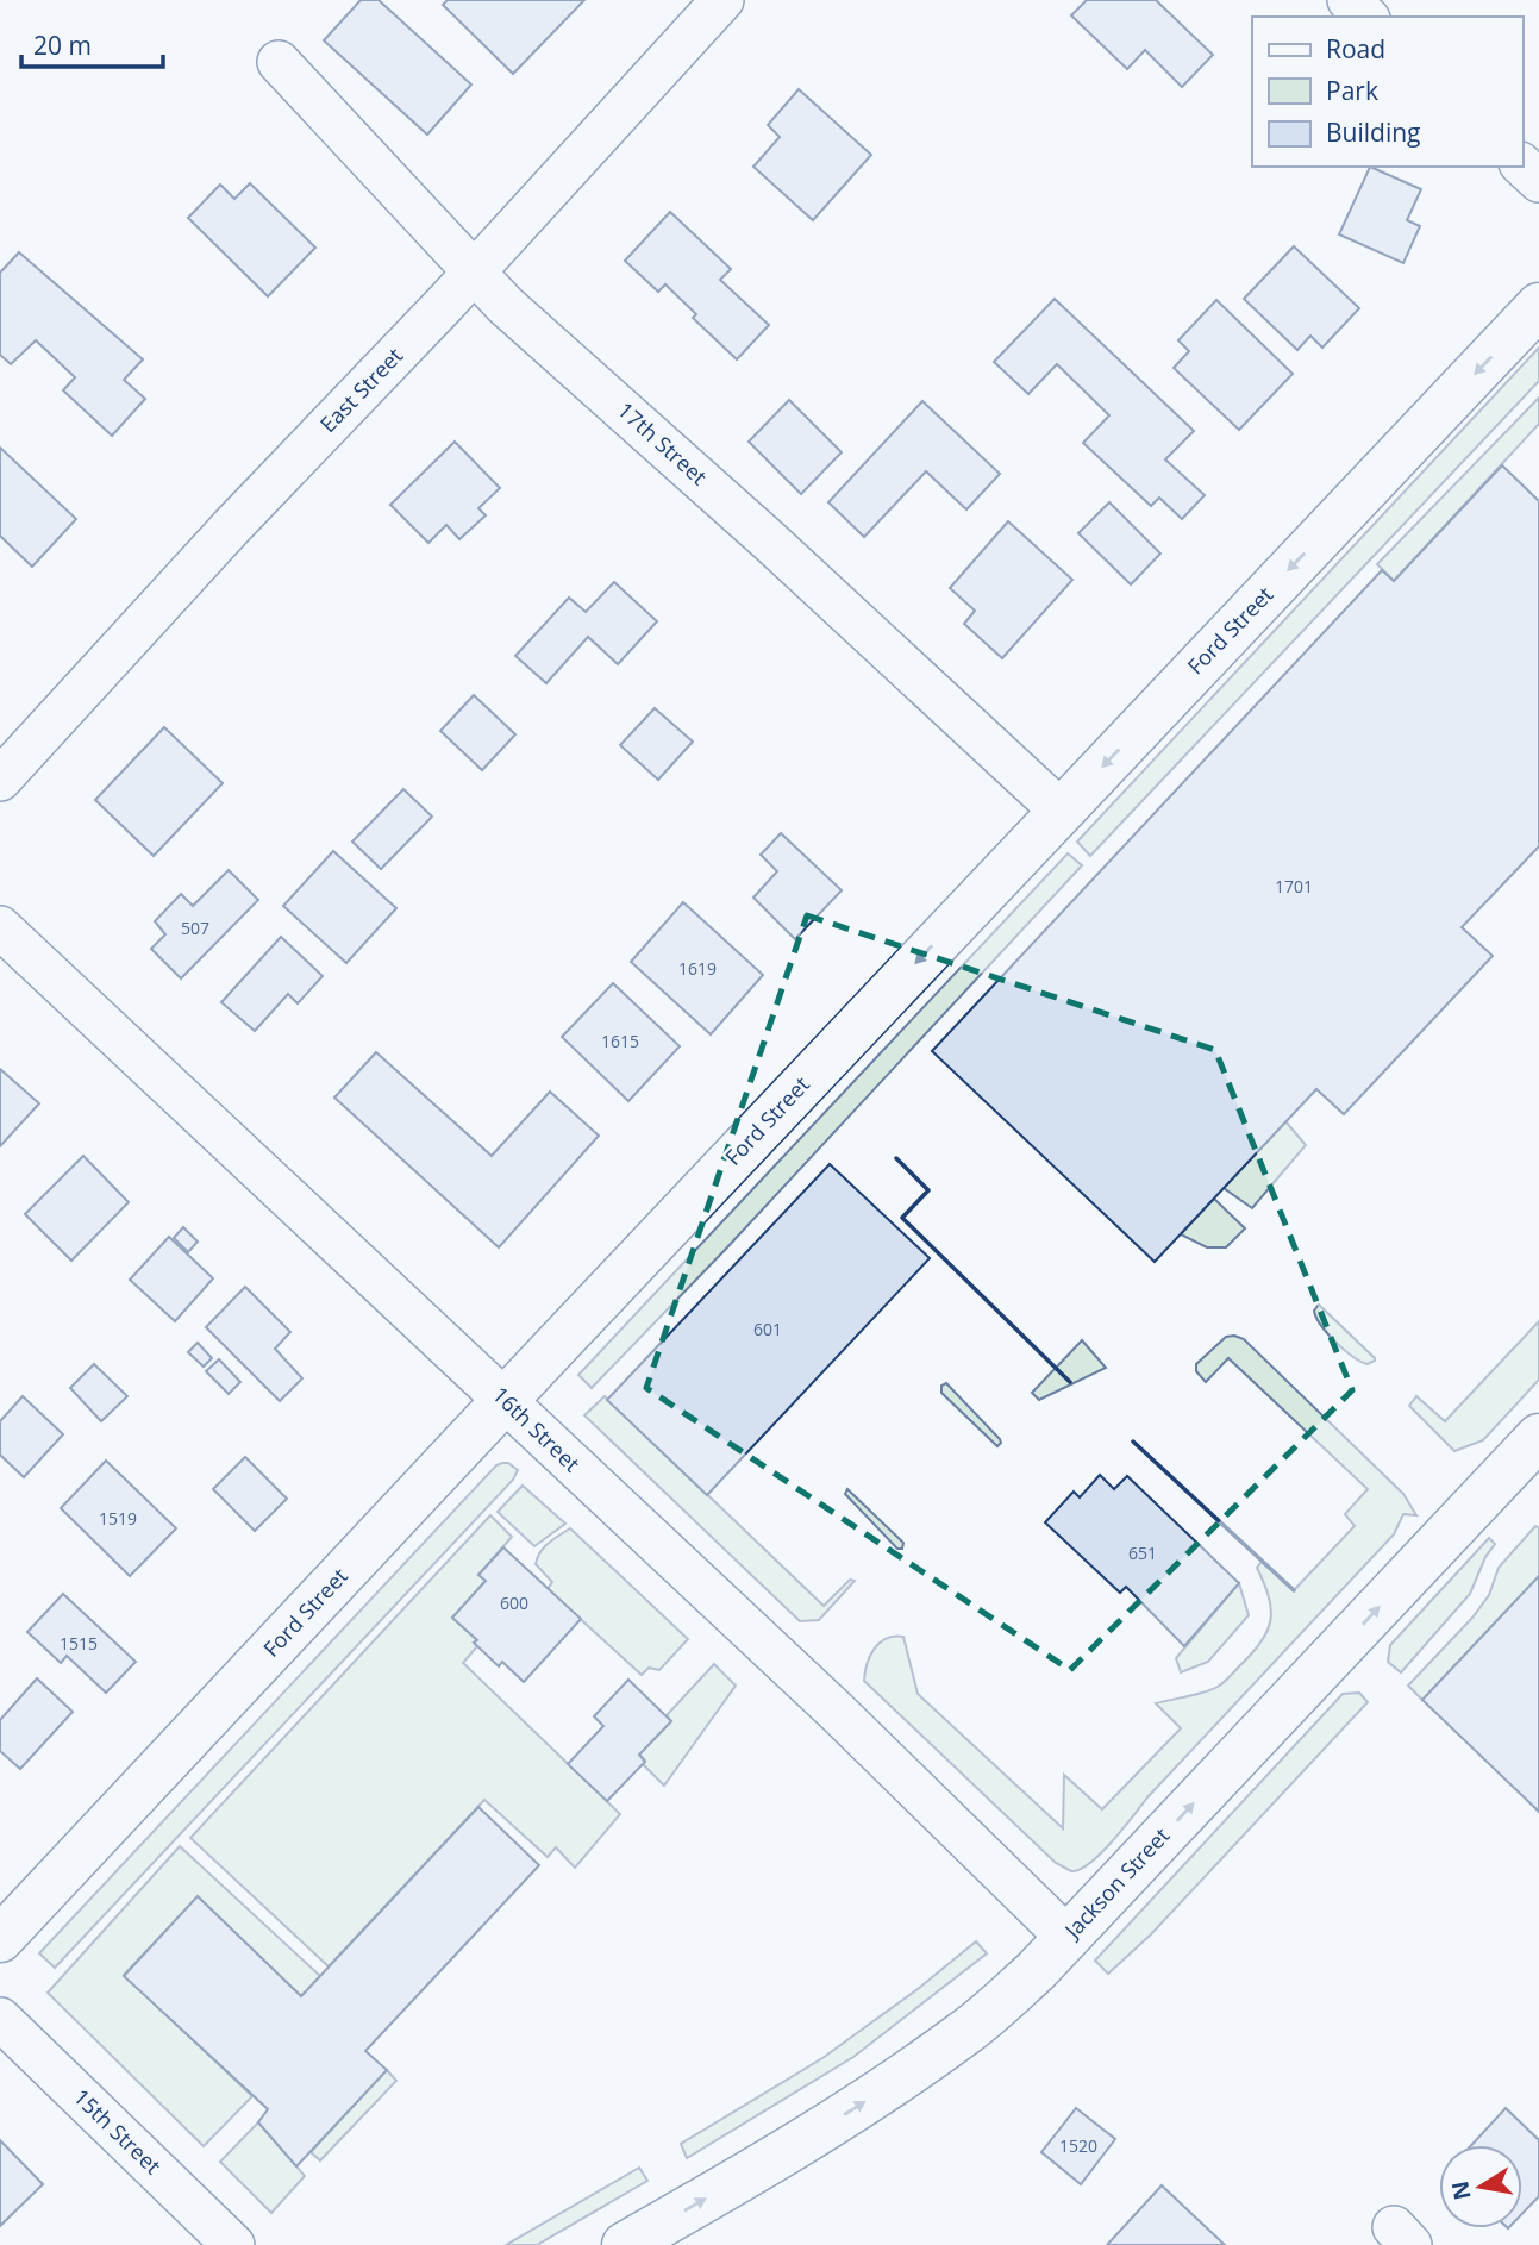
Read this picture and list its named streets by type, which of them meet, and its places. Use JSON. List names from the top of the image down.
{
  "streets": {
    "main road": ["Ford Street", "Jackson Street"],
    "street": [
      "East Street",
      "17th Street",
      "16th Street",
      "15th Street"
    ]
  },
  "crossings": [
    ["East Street", "17th Street"],
    ["17th Street", "Ford Street"],
    ["Ford Street", "16th Street"],
    ["16th Street", "Jackson Street"]
  ],
  "one_way": ["Ford Street", "Jackson Street"],
  "house_numbers": [
    "1701",
    "507",
    "1619",
    "1615",
    "601",
    "1519",
    "651",
    "600",
    "1515",
    "1520"
  ],
  "legend": ["Road", "Park", "Building"],
  "scale_bar": "20 m",
  "north": "left"
}
